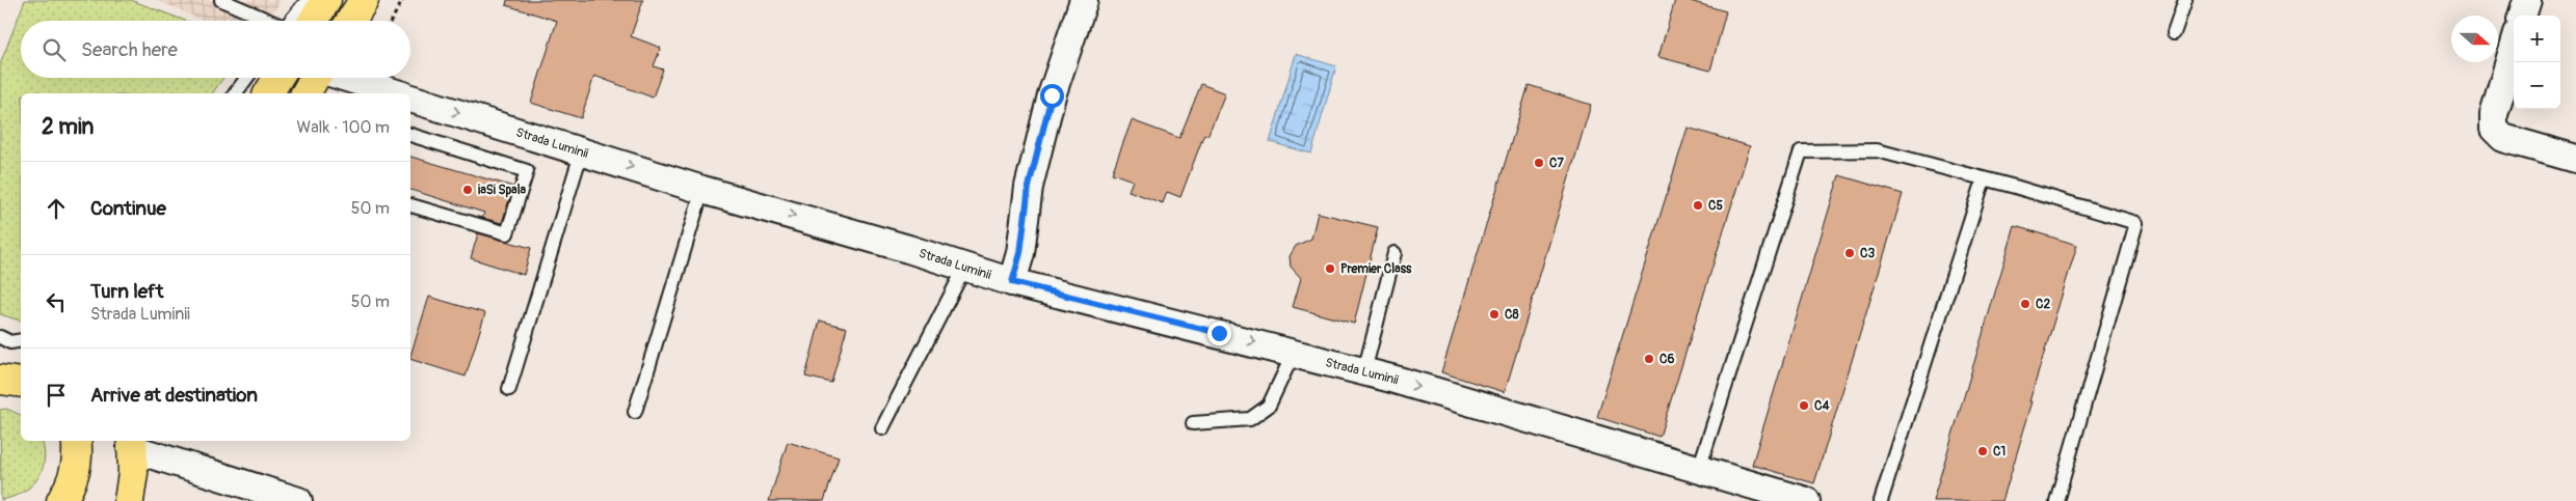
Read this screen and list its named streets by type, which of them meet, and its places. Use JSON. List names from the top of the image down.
{
  "streets": {
    "street": ["Strada Luminii"]
  },
  "one_way": ["Strada Luminii"],
  "places": [
    "C7",
    "iaSi Spala",
    "C5",
    "C3",
    "Premier Class",
    "C2",
    "C8",
    "C6",
    "C4",
    "C1"
  ],
  "north": "right",
  "page": {
    "map_buttons": ["+", "−"],
    "search": "Search here",
    "heading": ["2 min", "Walk · 100 m"],
    "list": [
      ["Continue", "50 m"],
      ["Turn left", "Strada Luminii", "50 m"],
      "Arrive at destination"
    ]
  }
}
